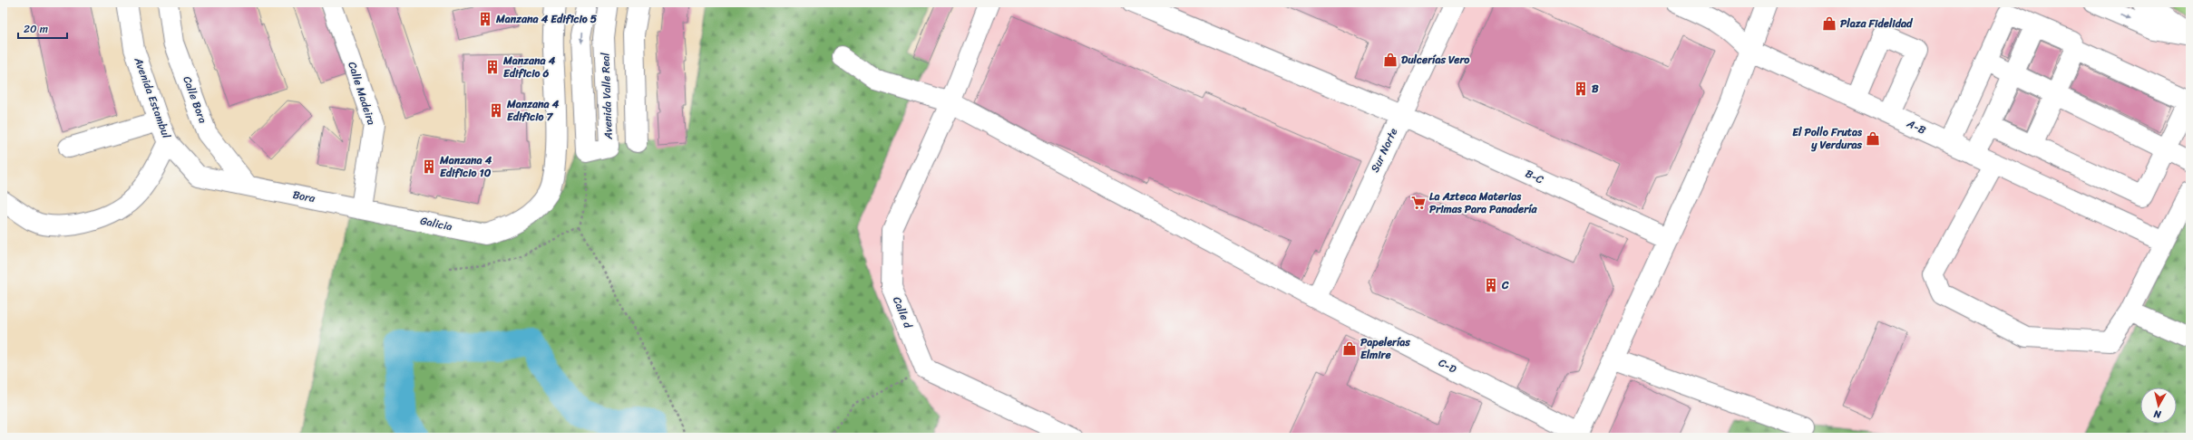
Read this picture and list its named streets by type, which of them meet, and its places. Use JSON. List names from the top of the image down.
{
  "streets": {
    "street": [
      "Calle Madeira",
      "Avenida Valle Real",
      "Avenida Estambul",
      "Calle Bora",
      "A-B",
      "Sur Norte",
      "B-C",
      "Bora",
      "Galicia",
      "Calle d",
      "C-D"
    ]
  },
  "crossings": [
    ["Calle Madeira", "Bora"],
    ["Calle Madeira", "Galicia"],
    ["Avenida Estambul", "Calle Bora"],
    ["Avenida Estambul", "Bora"],
    ["Calle Bora", "Bora"],
    ["Sur Norte", "B-C"],
    ["Sur Norte", "C-D"],
    ["Bora", "Galicia"],
    ["Calle d", "C-D"]
  ],
  "places": {
    "building": [
      "Manzana 4 Edificio 5",
      "Manzana 4 Edificio 6",
      "B",
      "Manzana 4 Edificio 7",
      "Manzana 4 Edificio 10",
      "C"
    ],
    "shop": [
      "Plaza Fidelidad",
      "Dulcerías Vero",
      "El Pollo Frutas y Verduras",
      "Papelerías Elmire"
    ],
    "supermarket": ["La Azteca Materias Primas Para Panadería"]
  },
  "scale_bar": "20 m",
  "north": "bottom"
}
